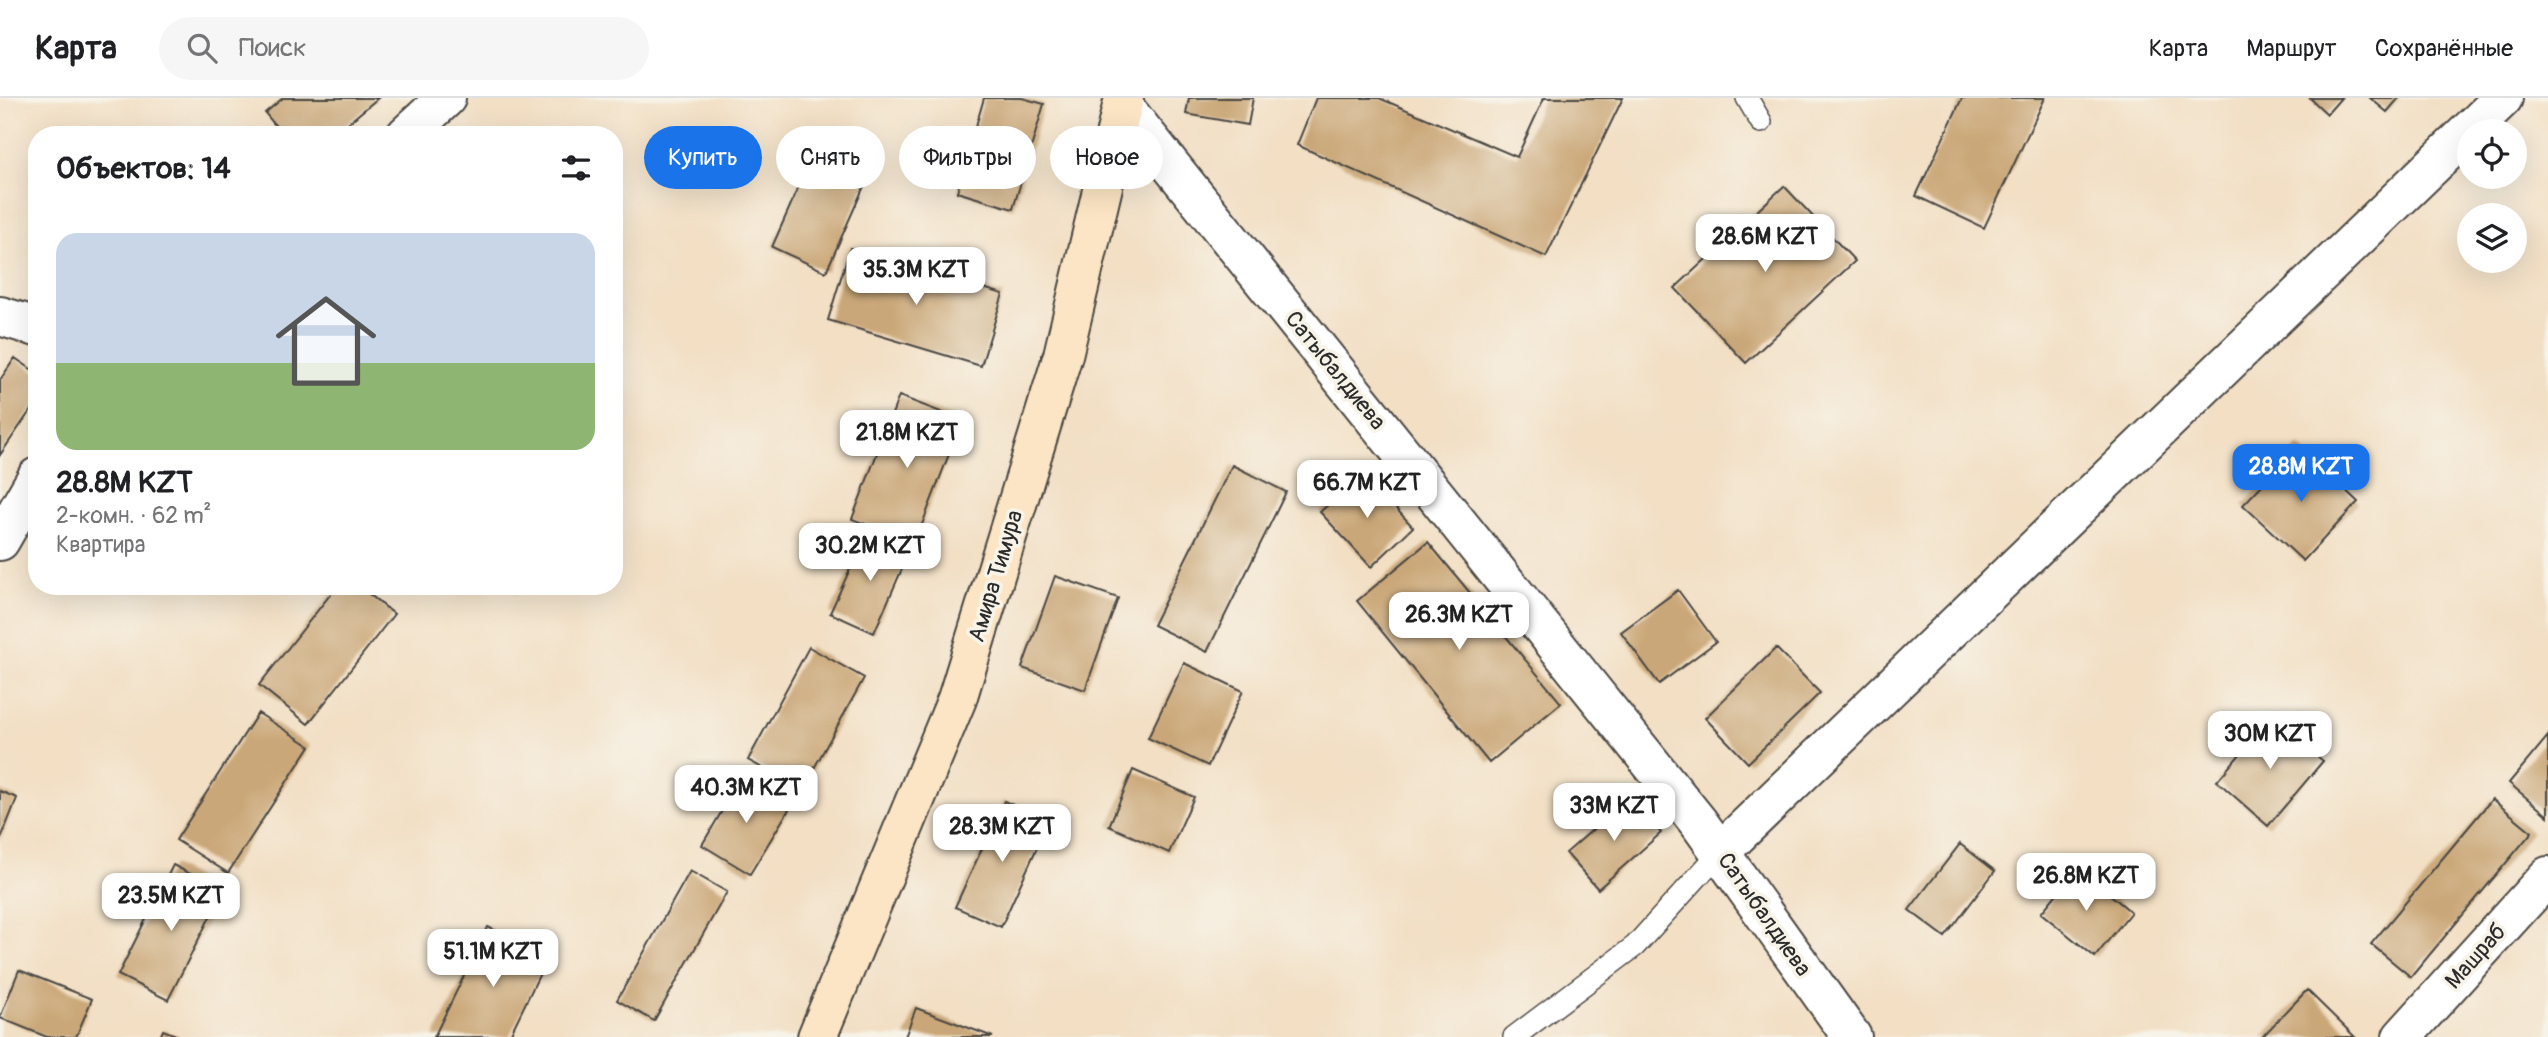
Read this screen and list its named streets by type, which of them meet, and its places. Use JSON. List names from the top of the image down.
{
  "streets": {
    "street": ["Сатыбалдиева", "Амира Тимура", "Машраб"]
  },
  "crossings": [
    ["Сатыбалдиева", "Амира Тимура"]
  ],
  "page": {
    "header": "Карта",
    "search": "Поиск",
    "nav": ["Карта", "Маршрут", "Сохранённые"],
    "chip": [
      "Купить",
      "Снять",
      "Фильтры",
      "Новое"
    ],
    "heading": "Объектов: 14",
    "list": [
      {
        "name": "28.8M KZT",
        "note": "2-комн. · 62 m² · Квартира"
      }
    ],
    "price": [
      "28.6M KZT",
      "35.3M KZT",
      "21.8M KZT",
      "28.8M KZT",
      "66.7M KZT",
      "30.2M KZT",
      "26.3M KZT",
      "30M KZT",
      "40.3M KZT",
      "33M KZT",
      "28.3M KZT",
      "26.8M KZT",
      "23.5M KZT",
      "51.1M KZT"
    ]
  }
}
